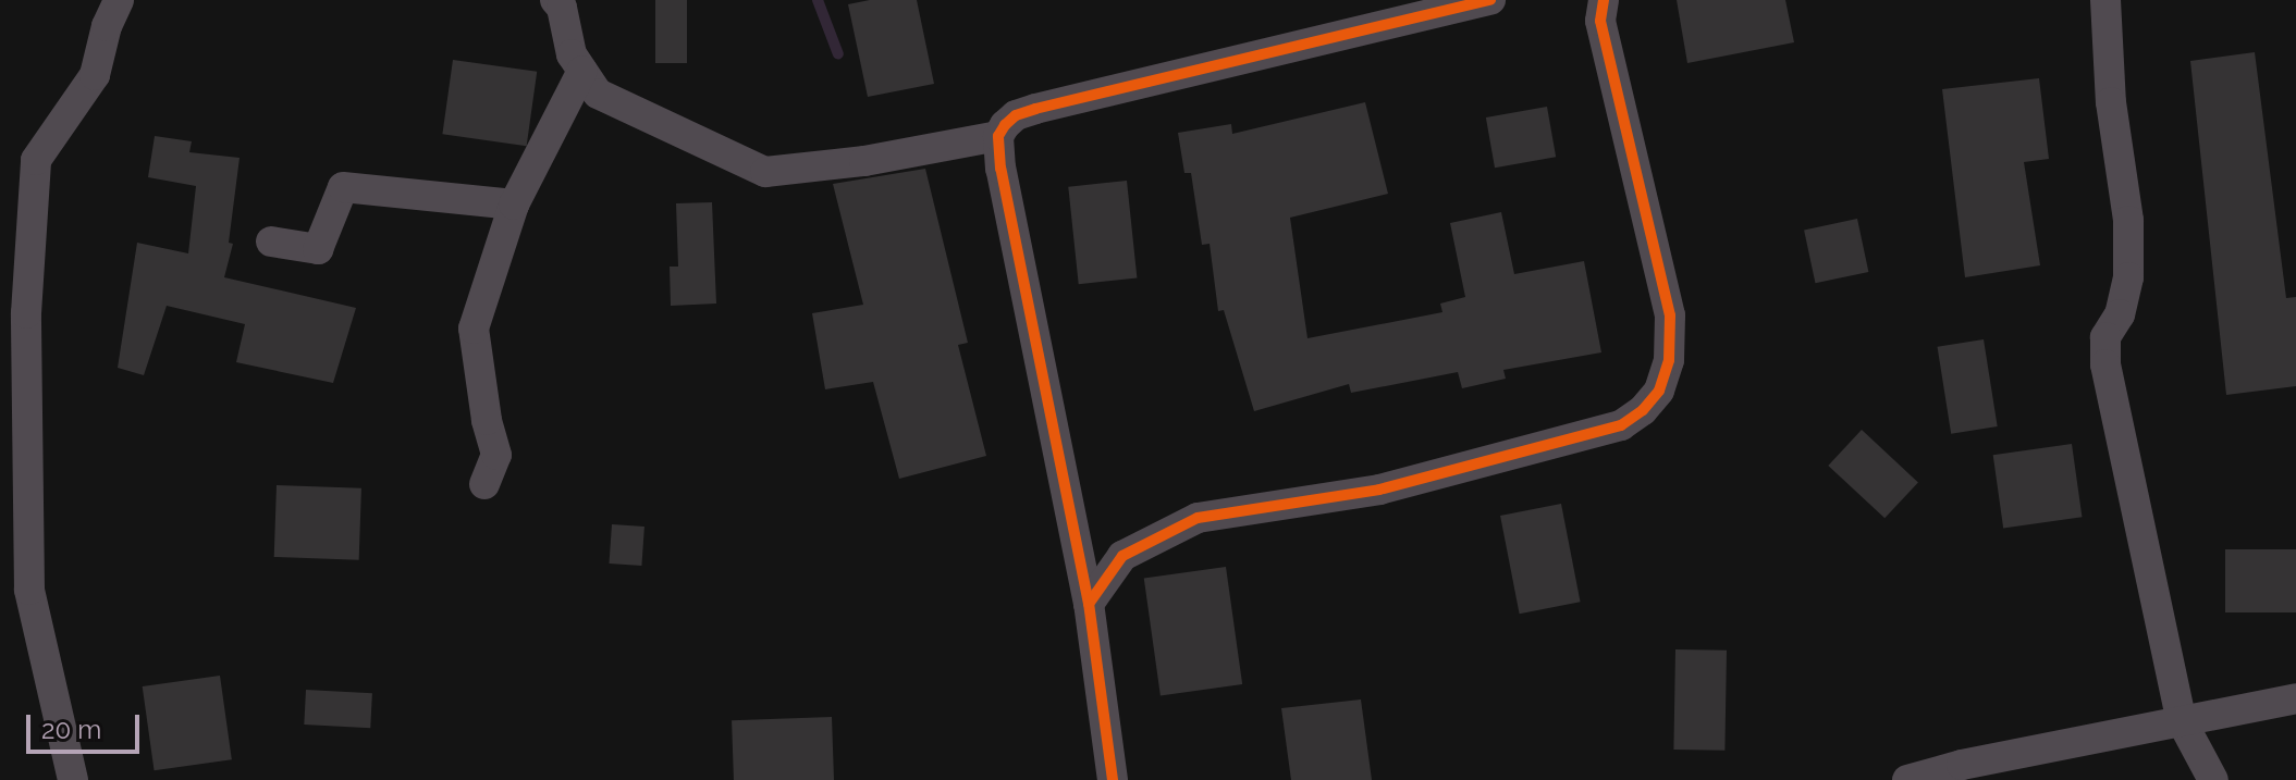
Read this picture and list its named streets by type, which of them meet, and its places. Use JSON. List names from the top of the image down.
{
  "scale_bar": "20 m"
}
